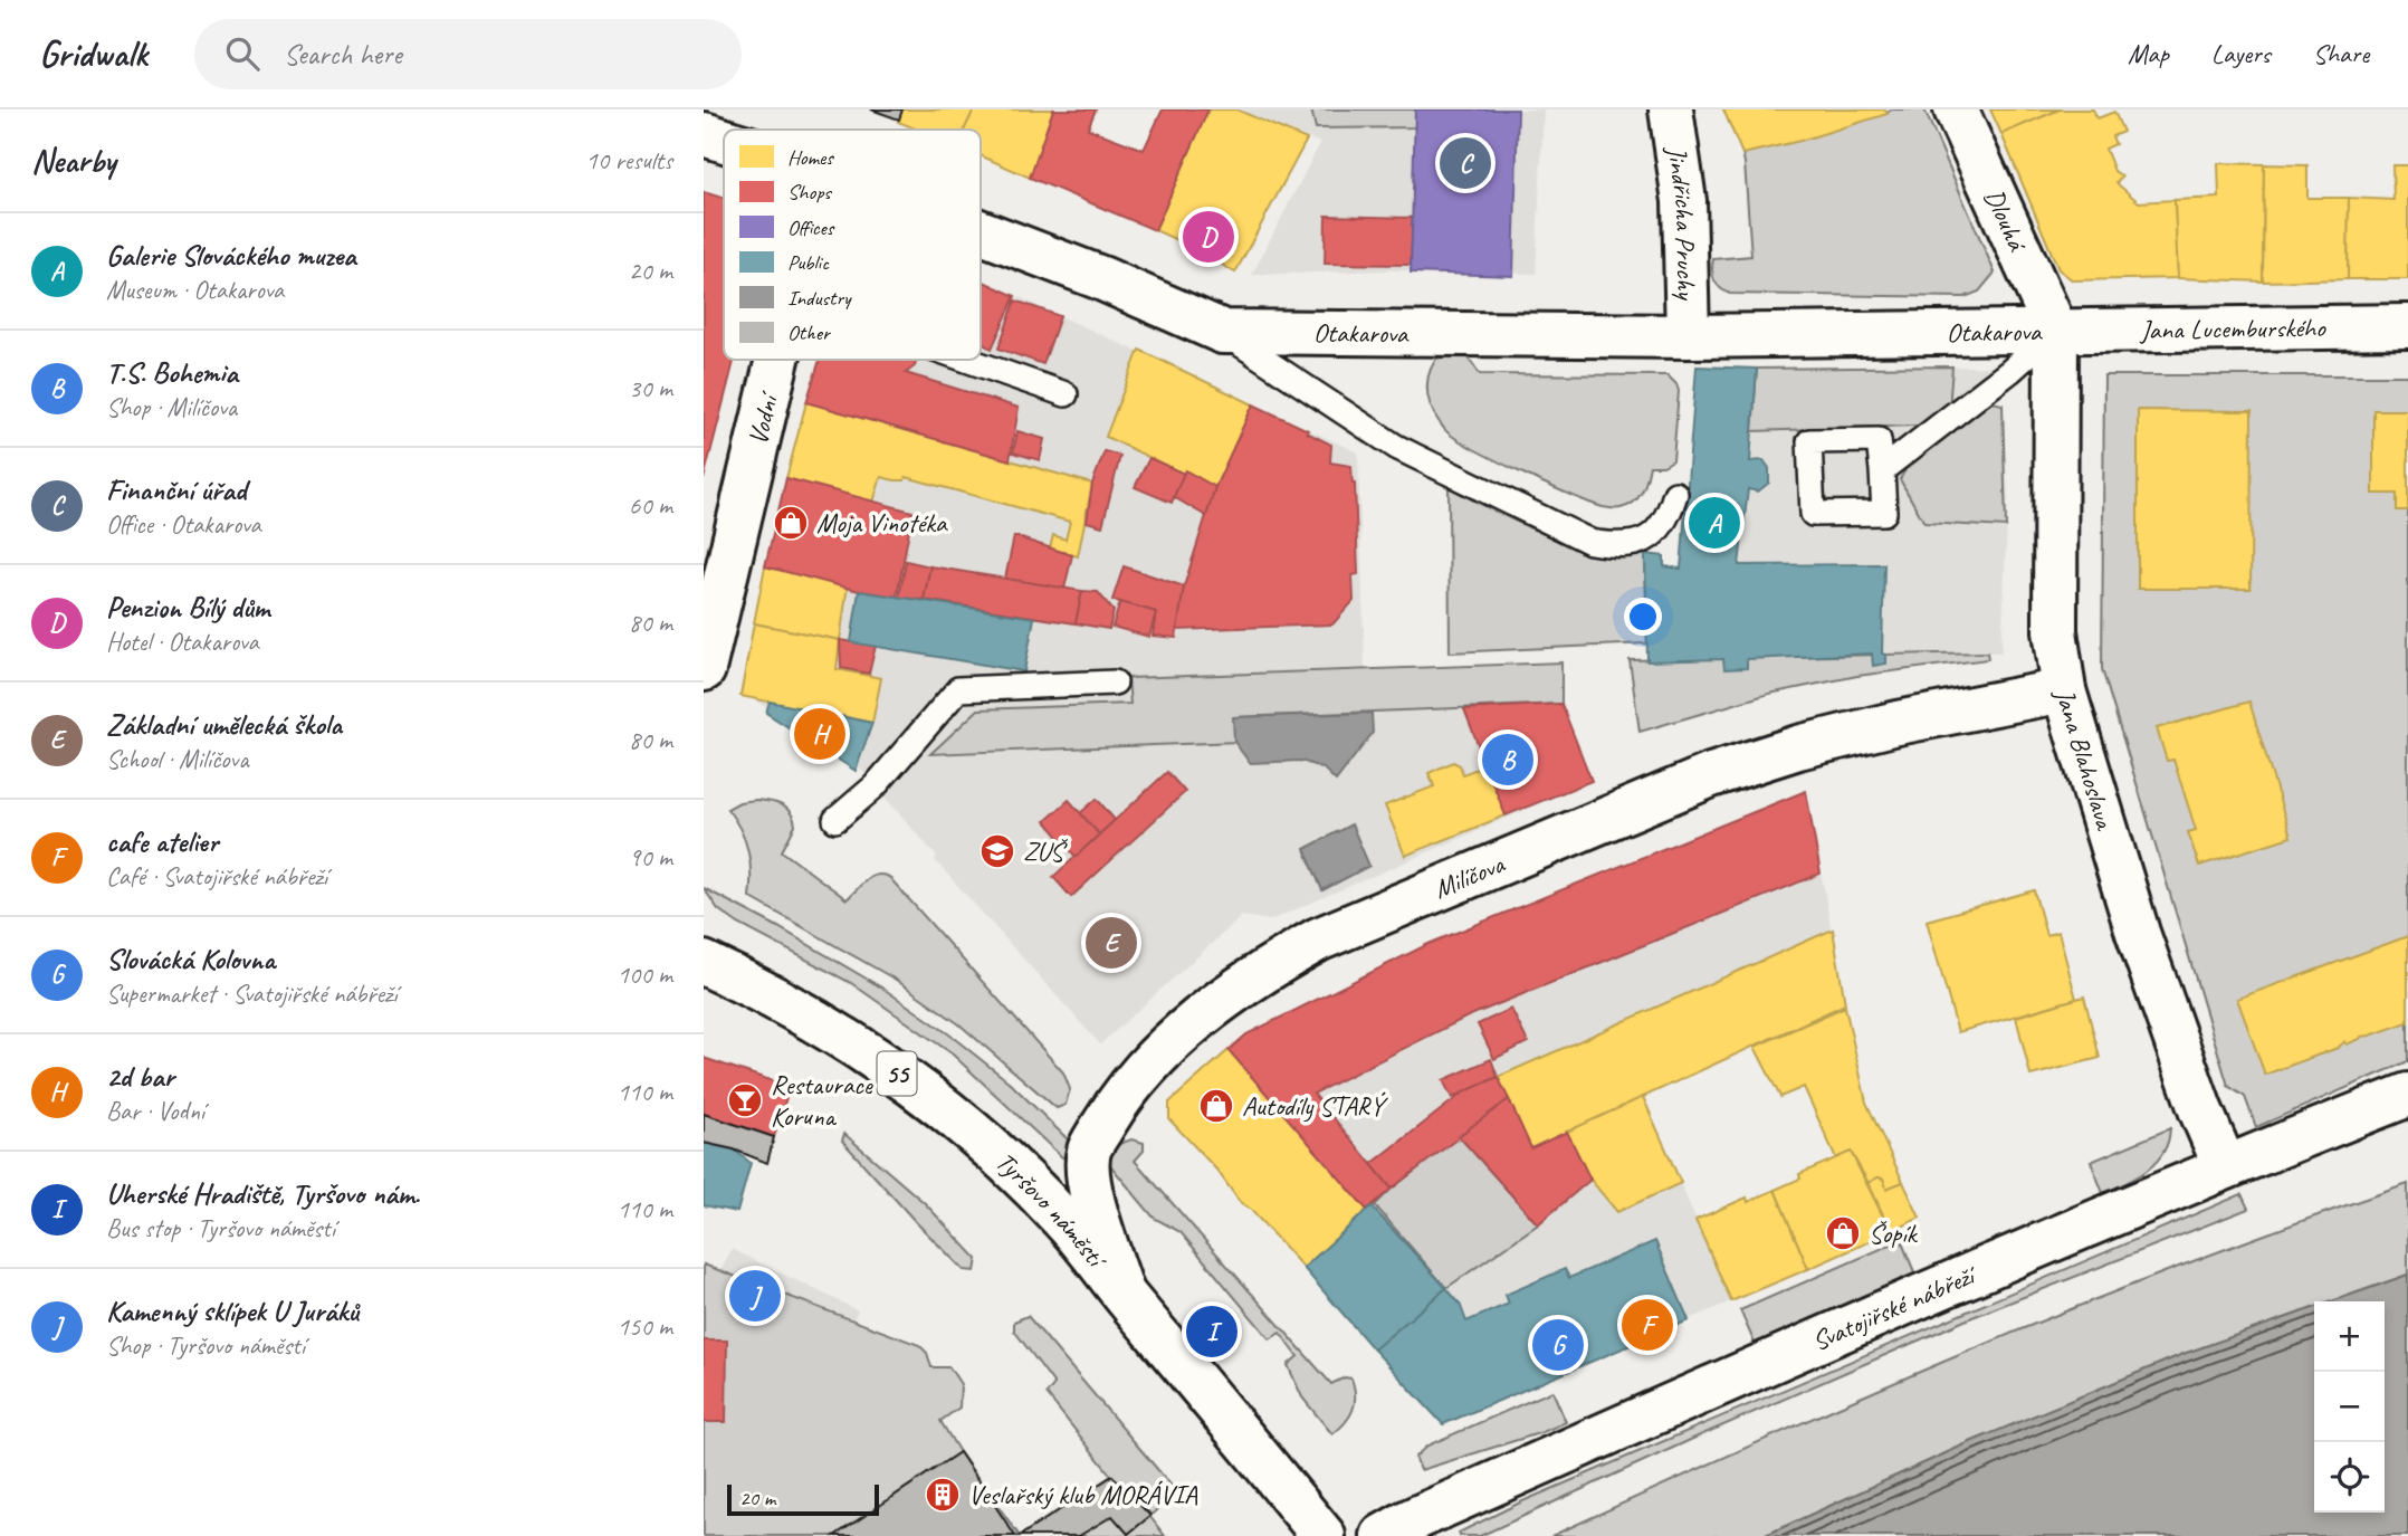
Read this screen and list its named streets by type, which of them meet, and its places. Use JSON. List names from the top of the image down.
{
  "streets": {
    "street": [
      "Dlouhá",
      "Jindřicha Pruchy",
      "Jana Lucemburského",
      "Otakarova",
      "Vodní",
      "Jana Blahoslava",
      "Milíčova",
      "55",
      "Tyršovo náměstí",
      "Svatojiřské nábřeží"
    ]
  },
  "crossings": [
    ["Dlouhá", "Jana Lucemburského"],
    ["Dlouhá", "Otakarova"],
    ["Dlouhá", "Jana Blahoslava"],
    ["Jindřicha Pruchy", "Otakarova"],
    ["Jana Lucemburského", "Otakarova"],
    ["Jana Lucemburského", "Jana Blahoslava"],
    ["Otakarova", "Jana Blahoslava"],
    ["Jana Blahoslava", "Milíčova"],
    ["Jana Blahoslava", "Svatojiřské nábřeží"],
    ["Milíčova", "Tyršovo náměstí"]
  ],
  "places": {
    "shop": ["Moja Vinotéka", "Autodíly STARÝ", "Šopík"],
    "school or university": ["ZUŠ"],
    "bar": ["Restaurace Koruna"],
    "building": ["Veslařský klub MORÁVIA"]
  },
  "legend": [
    "Homes",
    "Shops",
    "Offices",
    "Public",
    "Industry",
    "Other"
  ],
  "scale_bar": "20 m",
  "page": {
    "header": "Gridwalk",
    "search": "Search here",
    "nav": ["Map", "Layers", "Share"],
    "heading": ["Nearby", "10 results"],
    "pins": [
      "C",
      "D",
      "A",
      "H",
      "B",
      "E",
      "J",
      "F",
      "I",
      "G"
    ],
    "list": [
      {
        "mark": "A",
        "name": "Galerie Slováckého muzea",
        "note": "Museum · Otakarova",
        "value": "20 m"
      },
      {
        "mark": "B",
        "name": "T.S. Bohemia",
        "note": "Shop · Milíčova",
        "value": "30 m"
      },
      {
        "mark": "C",
        "name": "Finanční úřad",
        "note": "Office · Otakarova",
        "value": "60 m"
      },
      {
        "mark": "D",
        "name": "Penzion Bílý dům",
        "note": "Hotel · Otakarova",
        "value": "80 m"
      },
      {
        "mark": "E",
        "name": "Základní umělecká škola",
        "note": "School · Milíčova",
        "value": "80 m"
      },
      {
        "mark": "F",
        "name": "cafe atelier",
        "note": "Café · Svatojiřské nábřeží",
        "value": "90 m"
      },
      {
        "mark": "G",
        "name": "Slovácká Kolovna",
        "note": "Supermarket · Svatojiřské nábřeží",
        "value": "100 m"
      },
      {
        "mark": "H",
        "name": "2d bar",
        "note": "Bar · Vodní",
        "value": "110 m"
      },
      {
        "mark": "I",
        "name": "Uherské Hradiště, Tyršovo nám.",
        "note": "Bus stop · Tyršovo náměstí",
        "value": "110 m"
      },
      {
        "mark": "J",
        "name": "Kamenný sklípek U Juráků",
        "note": "Shop · Tyršovo náměstí",
        "value": "150 m"
      }
    ],
    "map_buttons": ["+", "−"],
    "scale": "20 m"
  }
}
